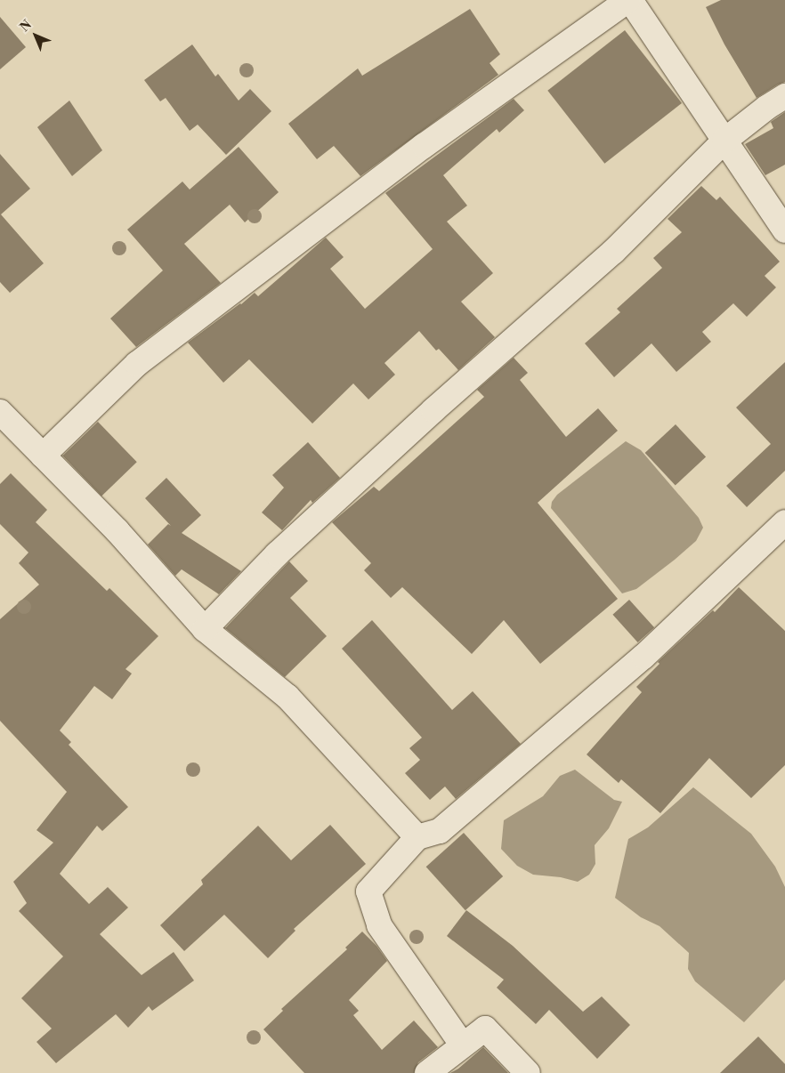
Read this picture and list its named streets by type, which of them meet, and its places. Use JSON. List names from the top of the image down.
{
  "north": "top left"
}
